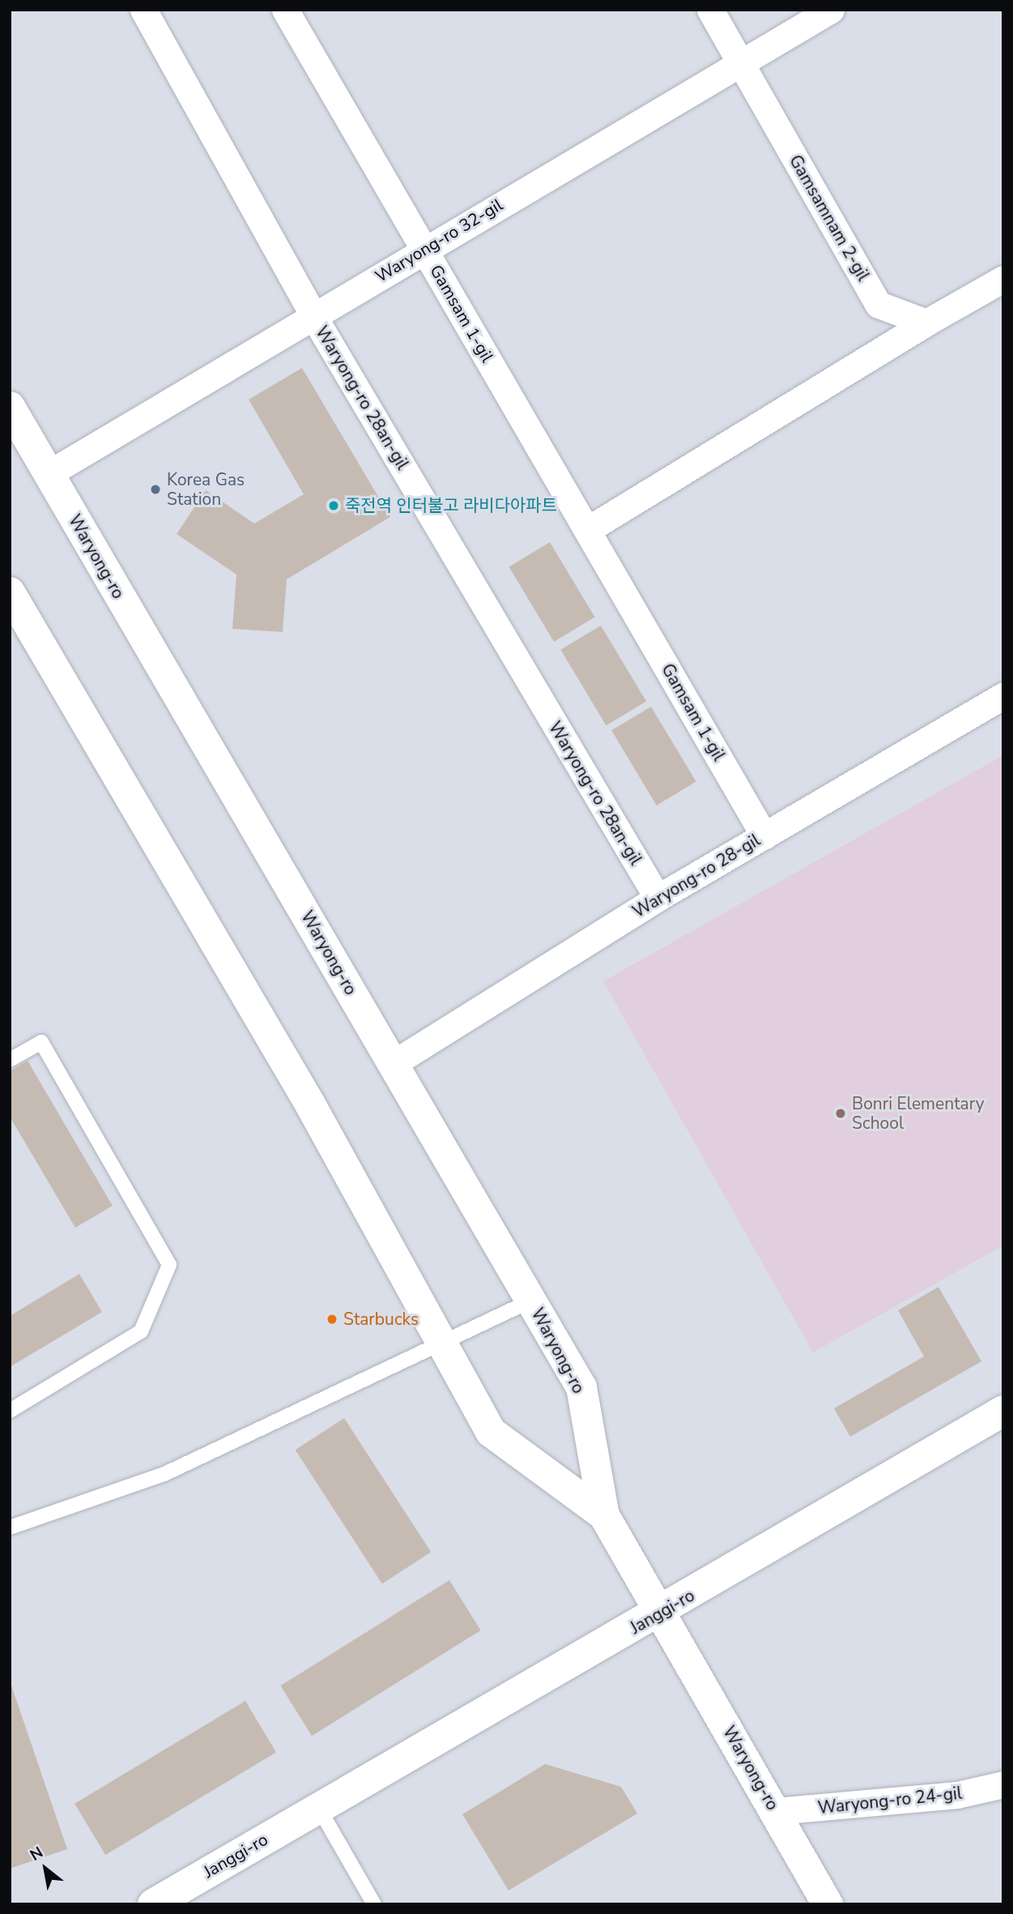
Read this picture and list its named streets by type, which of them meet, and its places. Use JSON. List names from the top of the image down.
{
  "streets": {
    "main road": ["Waryong-ro", "Janggi-ro"],
    "street": [
      "Gamsamnam 2-gil",
      "Waryong-ro 32-gil",
      "Gamsam 1-gil",
      "Waryong-ro 28an-gil",
      "Waryong-ro 28-gil",
      "Waryong-ro 24-gil"
    ]
  },
  "crossings": [
    ["Gamsamnam 2-gil", "Waryong-ro 32-gil"],
    ["Waryong-ro 32-gil", "Gamsam 1-gil"],
    ["Waryong-ro 32-gil", "Waryong-ro 28an-gil"],
    ["Waryong-ro 32-gil", "Waryong-ro"],
    ["Gamsam 1-gil", "Waryong-ro 28-gil"],
    ["Waryong-ro 28an-gil", "Waryong-ro 28-gil"],
    ["Waryong-ro", "Waryong-ro 28-gil"],
    ["Waryong-ro", "Janggi-ro"],
    ["Waryong-ro", "Waryong-ro 24-gil"]
  ],
  "places": [
    "Korea Gas Station",
    "죽전역 인터불고 라비다아파트",
    "Bonri Elementary School",
    "Starbucks"
  ],
  "north": "top left"
}
